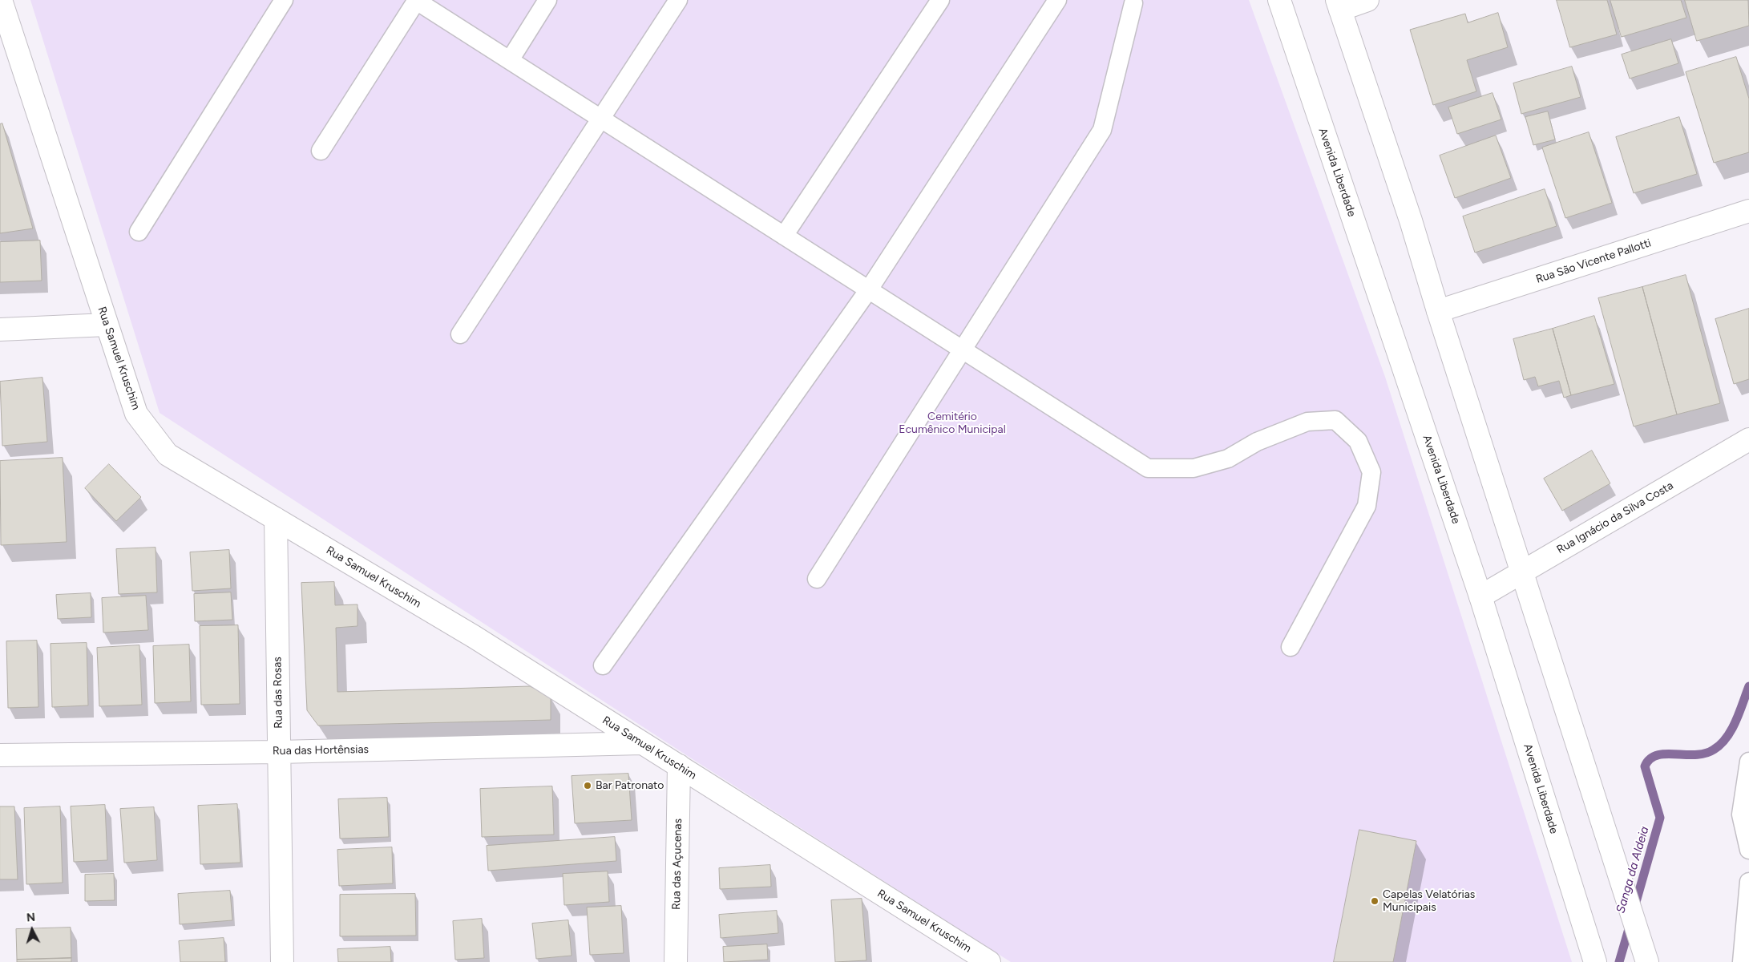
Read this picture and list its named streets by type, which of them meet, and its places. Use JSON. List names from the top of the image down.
{
  "streets": {
    "street": [
      "Avenida Liberdade",
      "Rua São Vicente Pallotti",
      "Rua Samuel Kruschim",
      "Rua Ignácio da Silva Costa",
      "Rua das Rosas",
      "Rua das Hortênsias",
      "Rua das Açucenas"
    ]
  },
  "crossings": [
    ["Avenida Liberdade", "Rua Ignácio da Silva Costa"],
    ["Rua Samuel Kruschim", "Rua das Rosas"],
    ["Rua Samuel Kruschim", "Rua das Hortênsias"],
    ["Rua Samuel Kruschim", "Rua das Açucenas"],
    ["Rua das Rosas", "Rua das Hortênsias"]
  ],
  "water": ["Sanga da Aldeia"],
  "parks": ["Cemitério Ecumênico Municipal"],
  "places": ["Bar Patronato", "Capelas Velatórias Municipais"],
  "north": "top"
}
